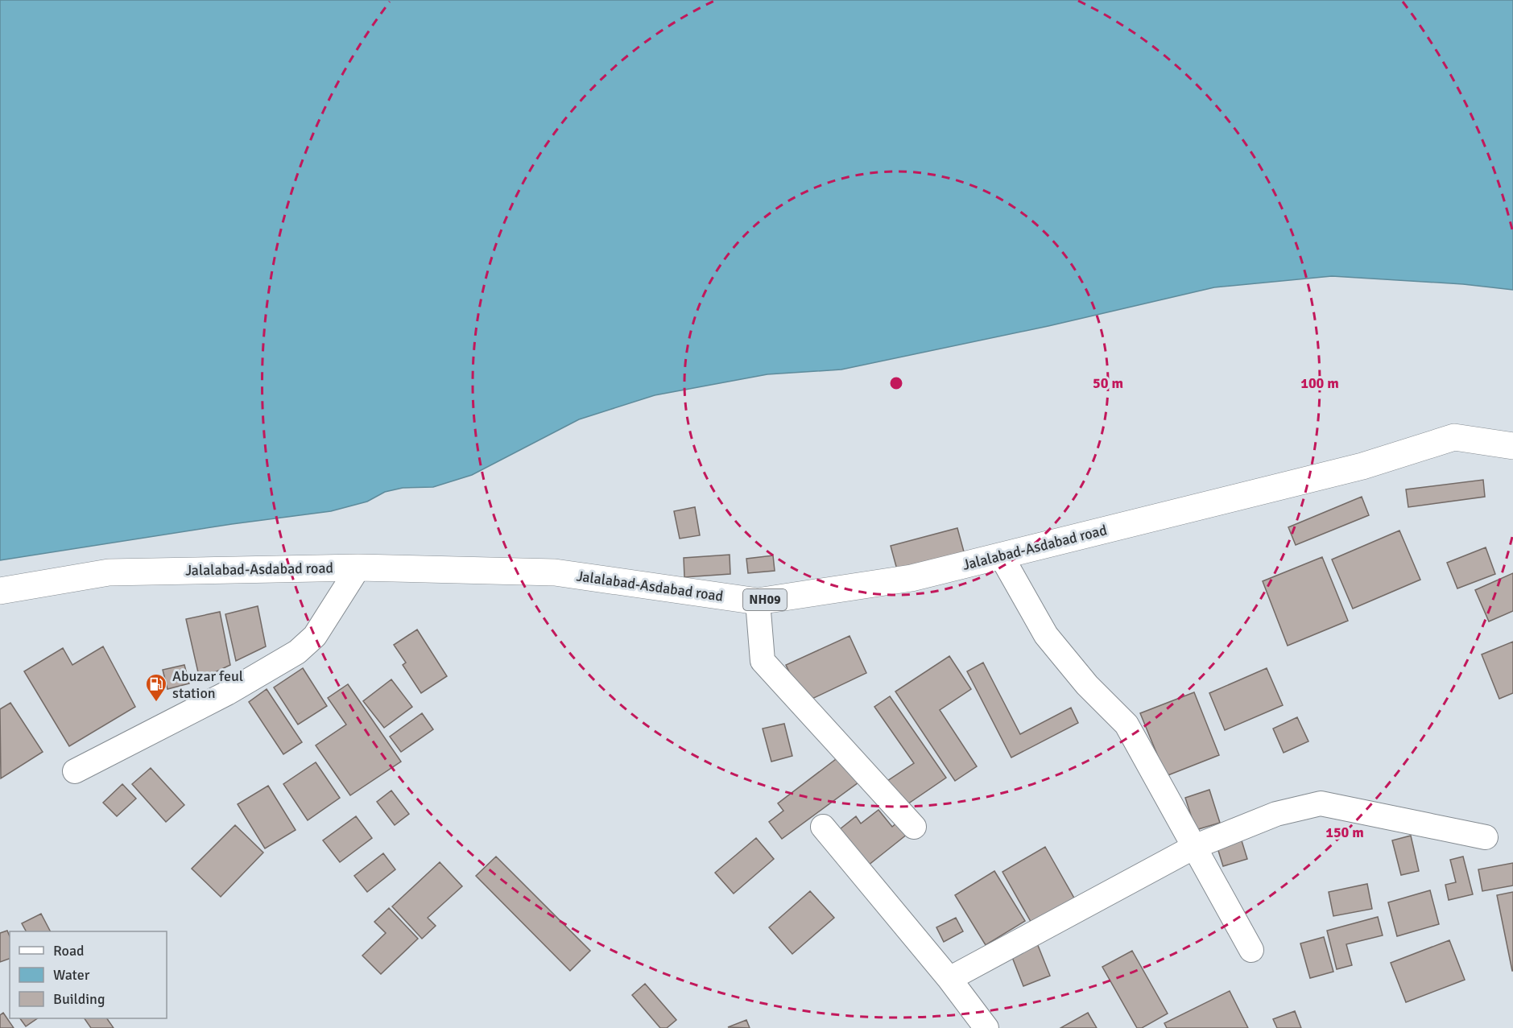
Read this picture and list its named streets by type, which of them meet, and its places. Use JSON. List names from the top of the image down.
{
  "streets": {
    "main road": ["Jalalabad-Asdabad road", "NH09"]
  },
  "places": {
    "fuel station": ["Abuzar feul station"]
  },
  "legend": ["Road", "Water", "Building"],
  "rings": ["50 m", "100 m", "150 m"]
}
